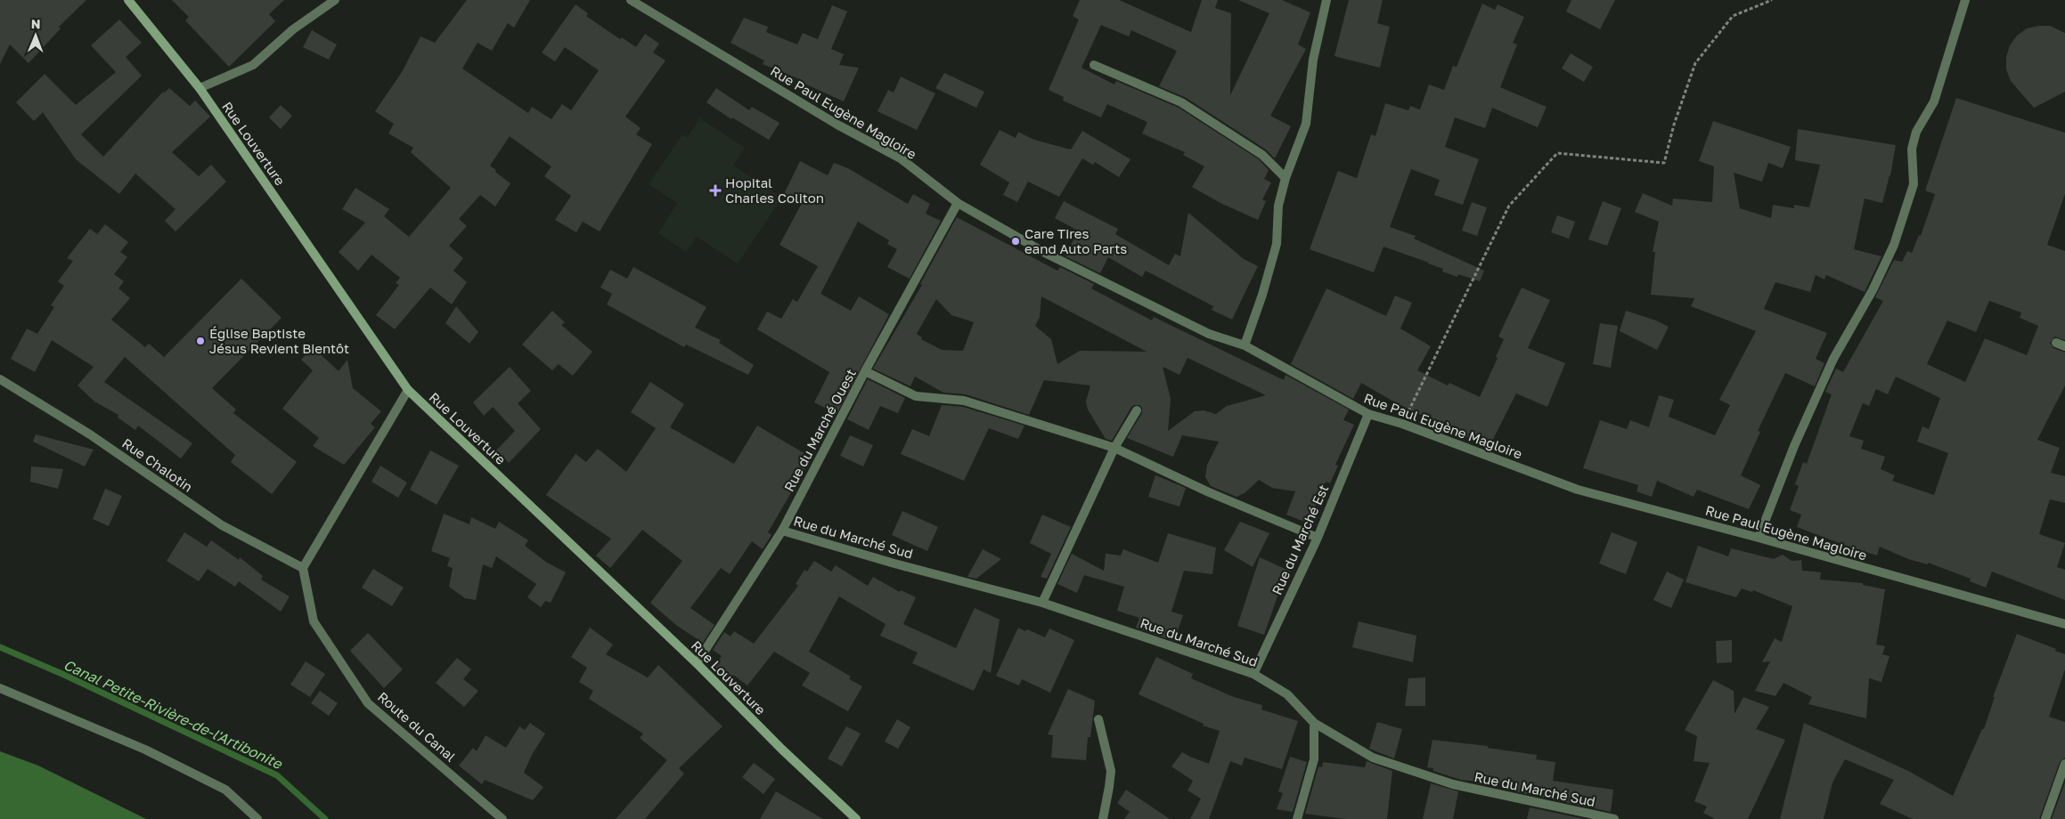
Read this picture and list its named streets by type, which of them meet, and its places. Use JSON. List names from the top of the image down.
{
  "streets": {
    "main road": ["Rue Louverture"],
    "street": [
      "Rue Paul Eugène Magloire",
      "Rue du Marché Ouest",
      "Rue Chalotin",
      "Rue du Marché Sud",
      "Rue du Marché Est",
      "Route du Canal"
    ]
  },
  "crossings": [
    ["Rue Paul Eugène Magloire", "Rue du Marché Ouest"],
    ["Rue Paul Eugène Magloire", "Rue du Marché Est"],
    ["Rue Louverture", "Rue du Marché Ouest"],
    ["Rue du Marché Ouest", "Rue du Marché Sud"],
    ["Rue Chalotin", "Route du Canal"],
    ["Rue du Marché Sud", "Rue du Marché Est"]
  ],
  "water": ["Canal Petite-Rivière-de-l'Artibonite"],
  "places": {
    "health": ["Hopital Charles Coliton"],
    "other": ["Care Tires eand Auto Parts", "Église Baptiste Jésus Revient Bientôt"]
  },
  "north": "top"
}
